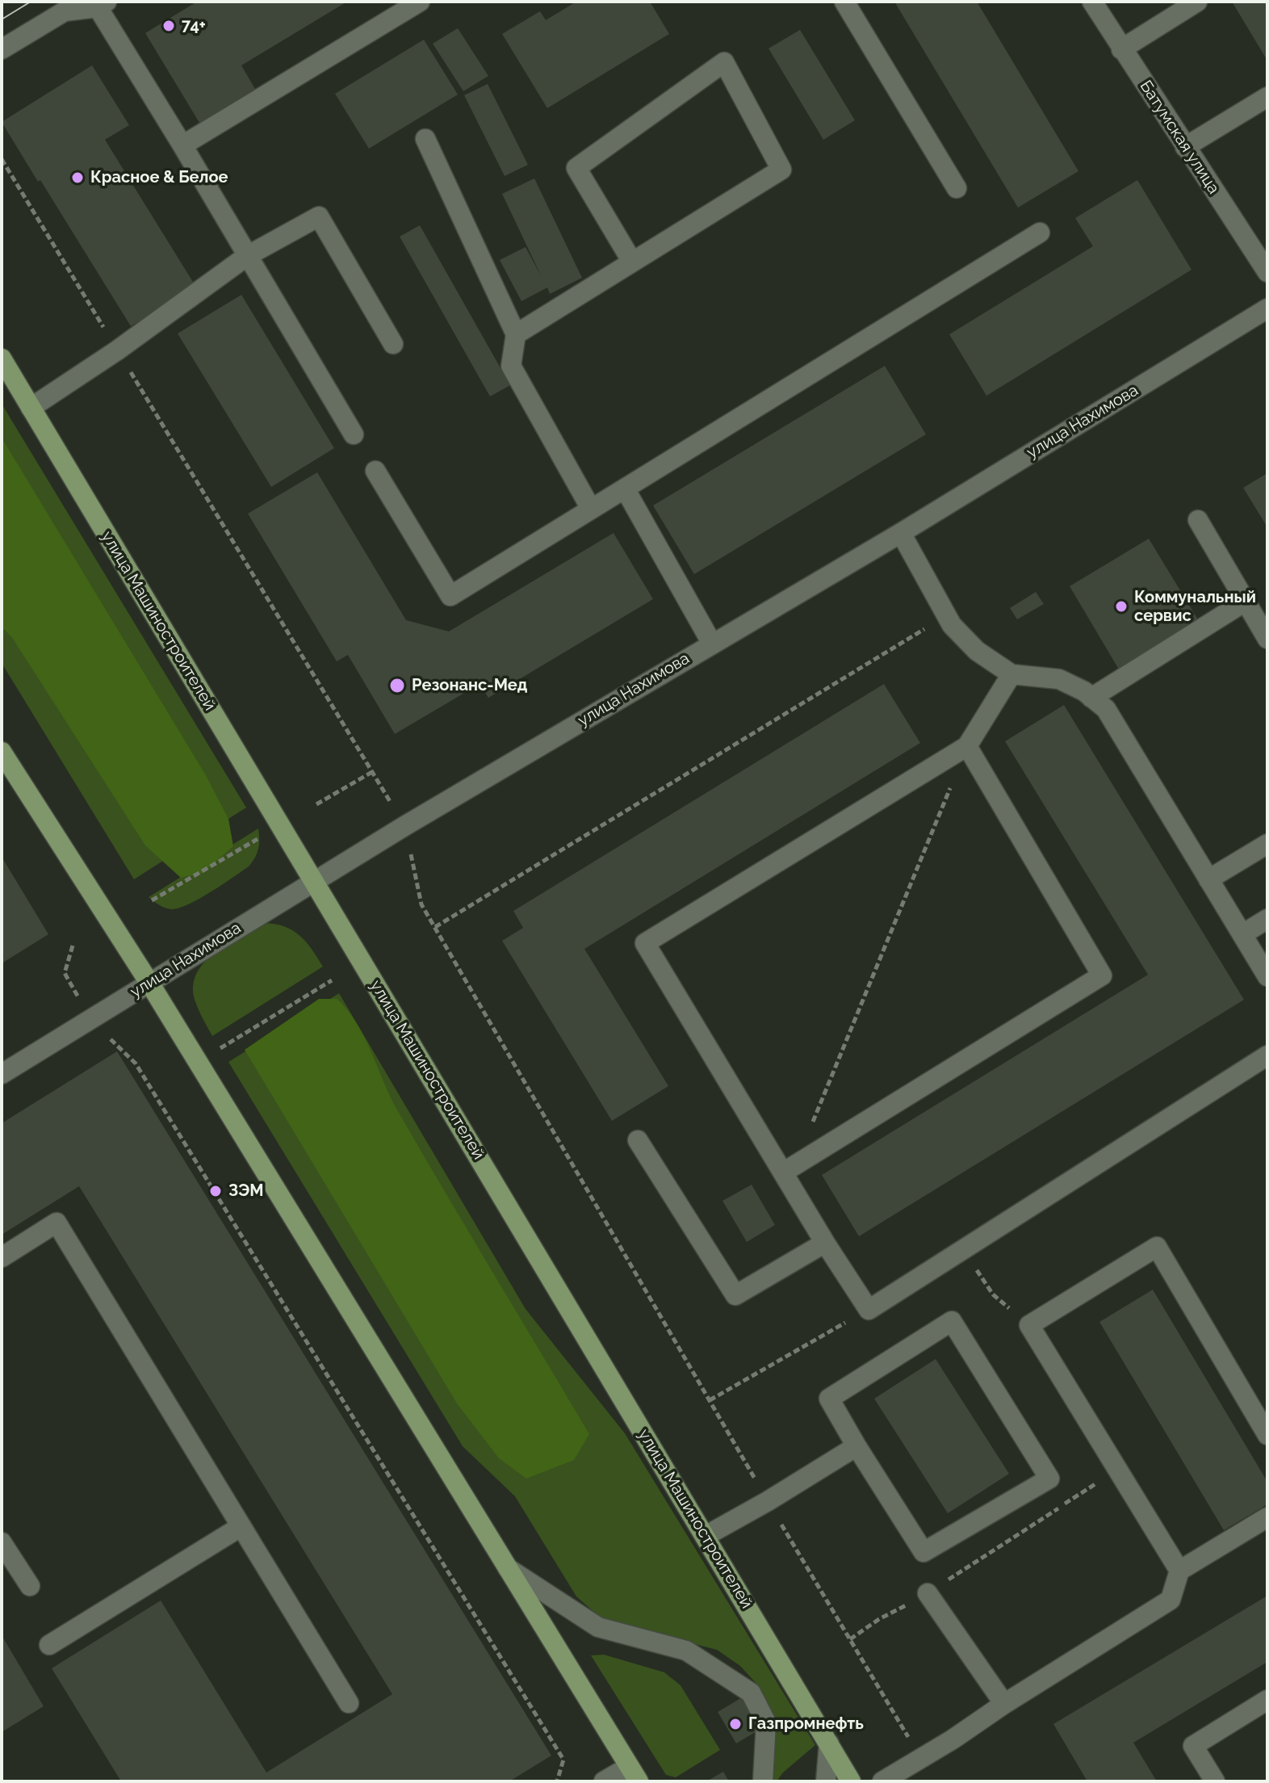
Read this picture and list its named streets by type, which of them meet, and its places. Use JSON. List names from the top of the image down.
{
  "streets": {
    "main road": ["улица Машиностроителей"],
    "street": ["Батумская улица", "улица Нахимова"]
  },
  "crossings": [
    ["улица Нахимова", "улица Машиностроителей"]
  ],
  "places": [
    "74+",
    "Красное & Белое",
    "Коммунальный сервис",
    "Резонанс-Мед",
    "ЗЭМ",
    "Газпромнефть"
  ]
}
